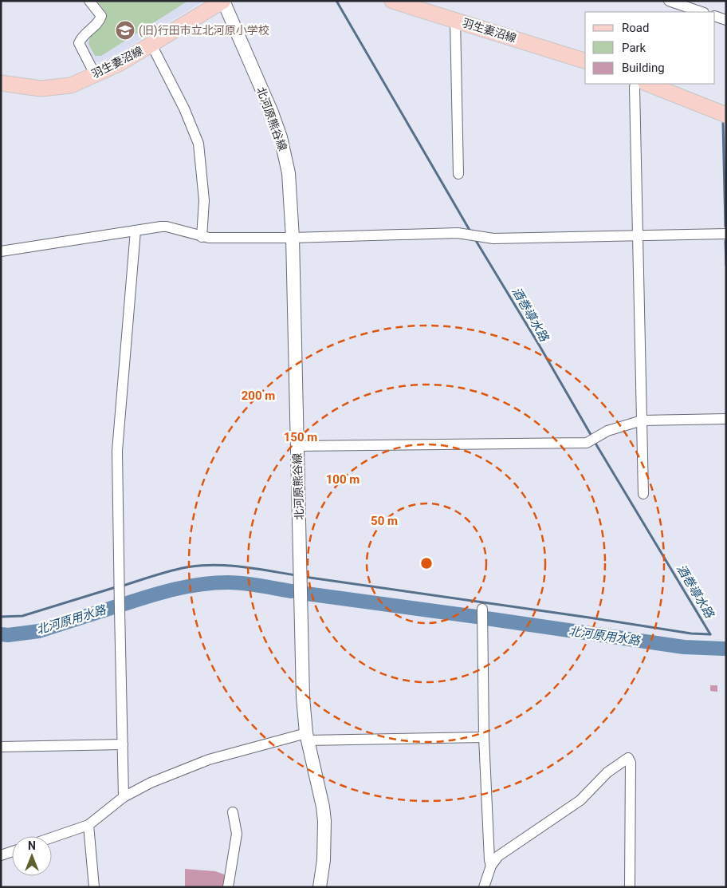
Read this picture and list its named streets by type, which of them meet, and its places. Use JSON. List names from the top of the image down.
{
  "streets": {
    "main road": ["羽生妻沼線", "北河原熊谷線"]
  },
  "crossings": [
    ["羽生妻沼線", "北河原熊谷線"]
  ],
  "water": ["酒巻導水路", "北河原用水路"],
  "places": {
    "school or university": ["(旧)行田市立北河原小学校"]
  },
  "legend": ["Road", "Park", "Building"],
  "north": "top",
  "rings": [
    "200 m",
    "150 m",
    "100 m",
    "50 m"
  ]
}
